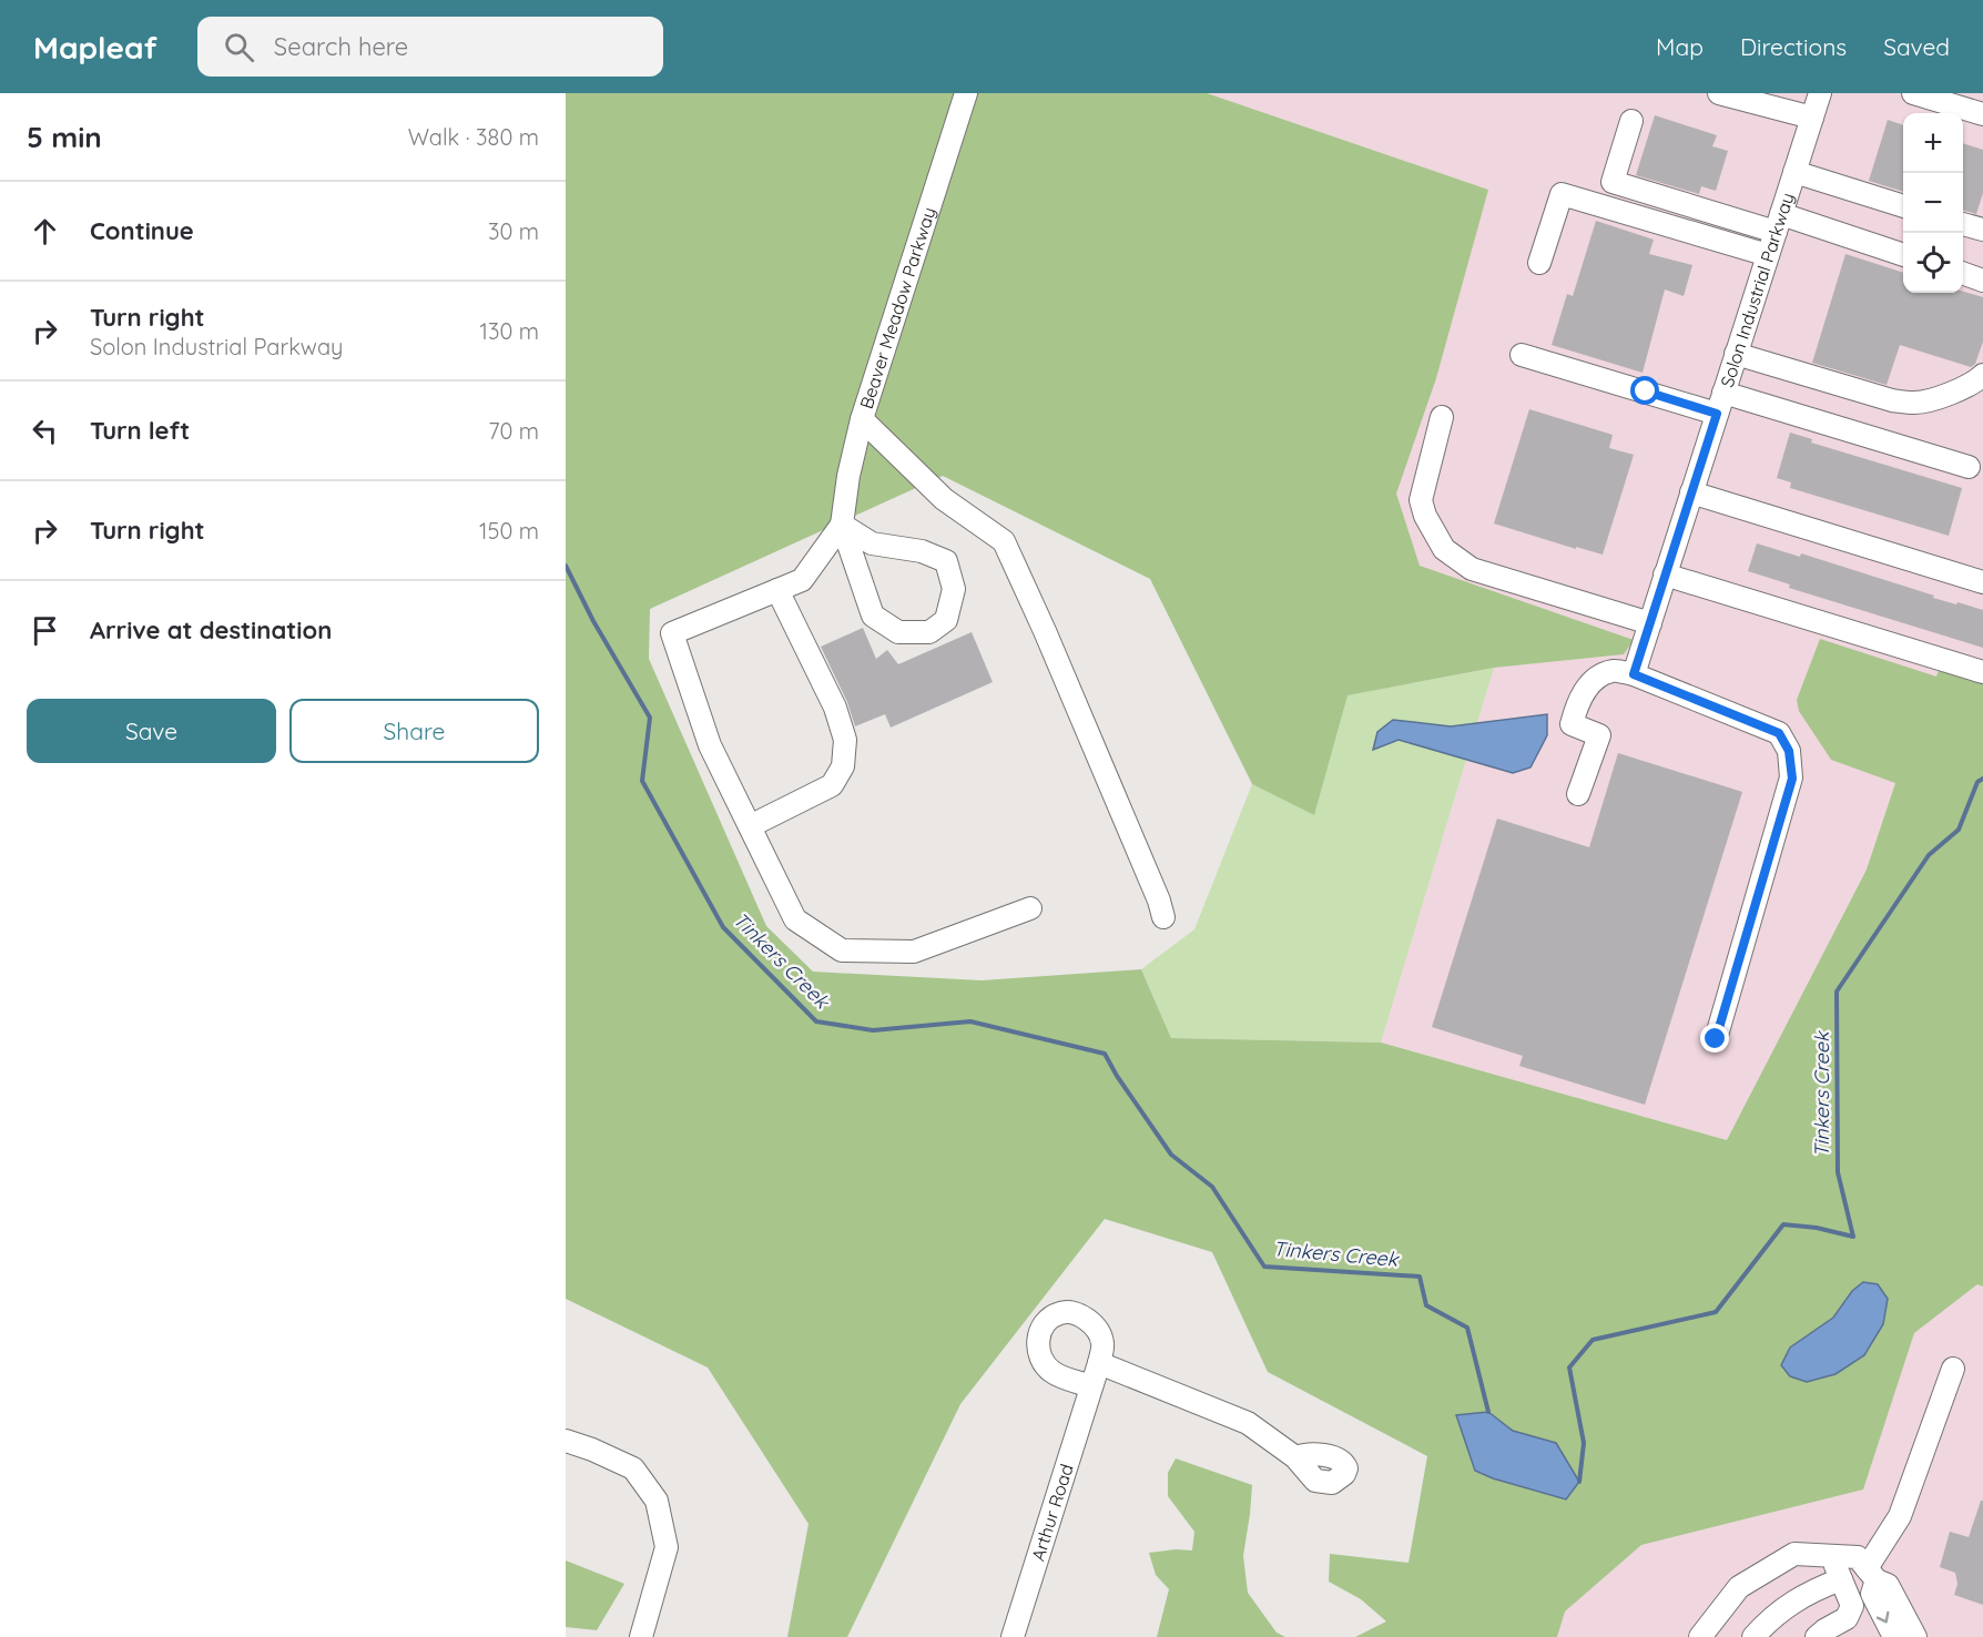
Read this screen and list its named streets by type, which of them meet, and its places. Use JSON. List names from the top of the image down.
{
  "streets": {
    "street": ["Solon Industrial Parkway", "Beaver Meadow Parkway", "Arthur Road"]
  },
  "water": ["Tinkers Creek"],
  "page": {
    "header": "Mapleaf",
    "search": "Search here",
    "nav": ["Map", "Directions", "Saved"],
    "heading": ["5 min", "Walk · 380 m"],
    "map_buttons": ["+", "−"],
    "list": [
      ["Continue", "30 m"],
      ["Turn right", "Solon Industrial Parkway", "130 m"],
      ["Turn left", "70 m"],
      ["Turn right", "150 m"],
      "Arrive at destination"
    ],
    "buttons": ["Save", "Share"]
  }
}
